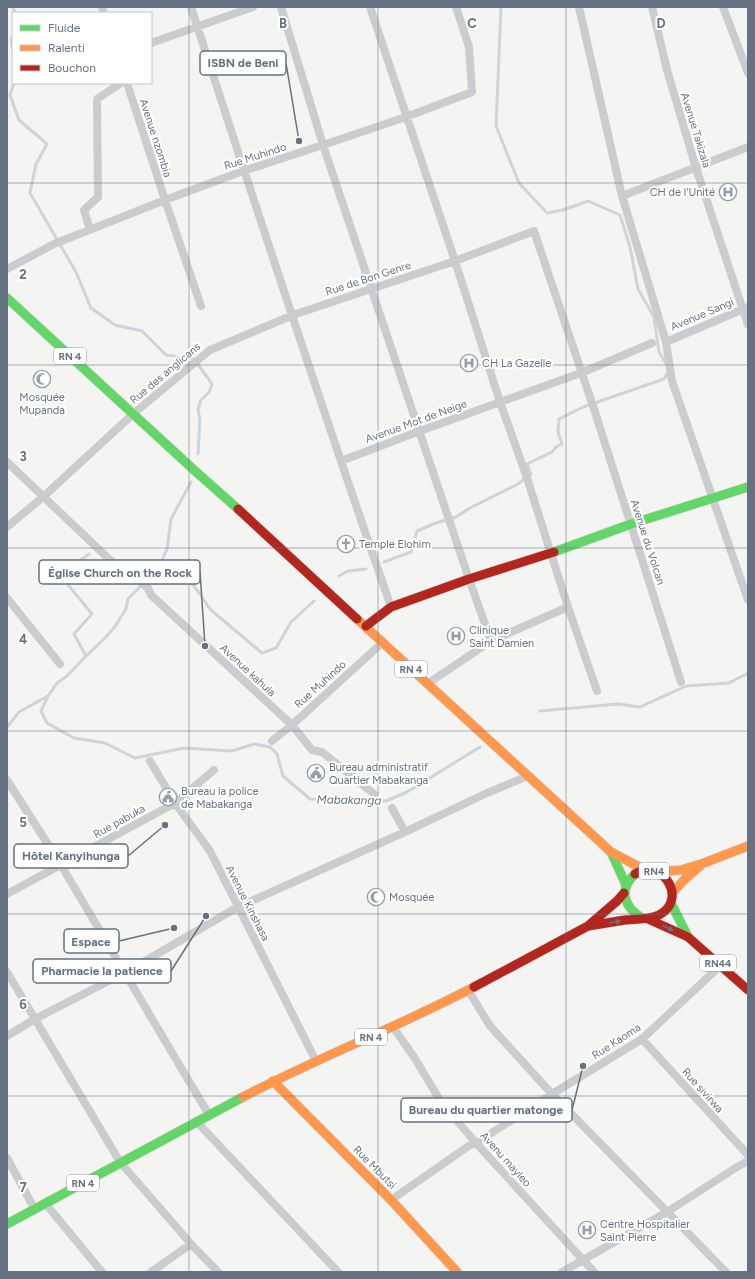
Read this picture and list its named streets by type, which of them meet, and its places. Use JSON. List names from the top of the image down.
{
  "streets": {
    "main road": [
      "RN 4",
      "RN4",
      "RN44",
      "Rue Mbutsi"
    ],
    "street": [
      "Avenue Takizala",
      "Avenue nzombia",
      "Rue Muhindo",
      "Rue de Bon Genre",
      "Avenue Sangi",
      "Rue des anglicans",
      "Avenue Mot de Neige",
      "Avenue du Volcan",
      "Avenue kahula",
      "Rue pabuka",
      "Avenue Kinshasa",
      "Rue Kaoma",
      "Rue sivirwa",
      "Avenu mayleo"
    ]
  },
  "crossings": [
    ["Avenue Takizala", "Avenue Sangi"],
    ["Avenue nzombia", "Rue Muhindo"],
    ["Rue Muhindo", "RN 4"],
    ["Rue Muhindo", "Avenue kahula"],
    ["Rue de Bon Genre", "Rue des anglicans"],
    ["Rue de Bon Genre", "Avenue du Volcan"],
    ["RN 4", "Rue des anglicans"],
    ["RN 4", "RN4"],
    ["RN 4", "Avenue Kinshasa"],
    ["RN 4", "RN44"],
    ["RN 4", "Avenu mayleo"],
    ["RN 4", "Rue Mbutsi"],
    ["Rue des anglicans", "Avenue kahula"],
    ["Rue pabuka", "Avenue Kinshasa"],
    ["RN4", "RN44"],
    ["RN44", "Rue Kaoma"],
    ["Rue Kaoma", "Rue sivirwa"],
    ["Rue Kaoma", "Avenu mayleo"],
    ["Rue Kaoma", "Rue Mbutsi"]
  ],
  "water": ["Mabakanga"],
  "places": {
    "other": [
      "ISBN de Beni",
      "Église Church on the Rock",
      "Hôtel Kanyihunga",
      "Pharmacie la patience",
      "Espace",
      "Bureau du quartier matonge"
    ],
    "hospital": [
      "CH de l'Unité",
      "CH La Gazelle",
      "Clinique Saint Damien",
      "Centre Hospitalier Saint Pierre"
    ],
    "mosque": ["Mosquée Mupanda", "Mosquée"],
    "church": ["Temple Elohim"],
    "public building": ["Bureau administratif Quartier Mabakanga", "Bureau la police de Mabakanga"]
  },
  "legend": ["Fluide", "Ralenti", "Bouchon"],
  "grid": {
    "columns": ["B", "C", "D"],
    "rows": [
      "2",
      "3",
      "4",
      "5",
      "6",
      "7"
    ]
  }
}
